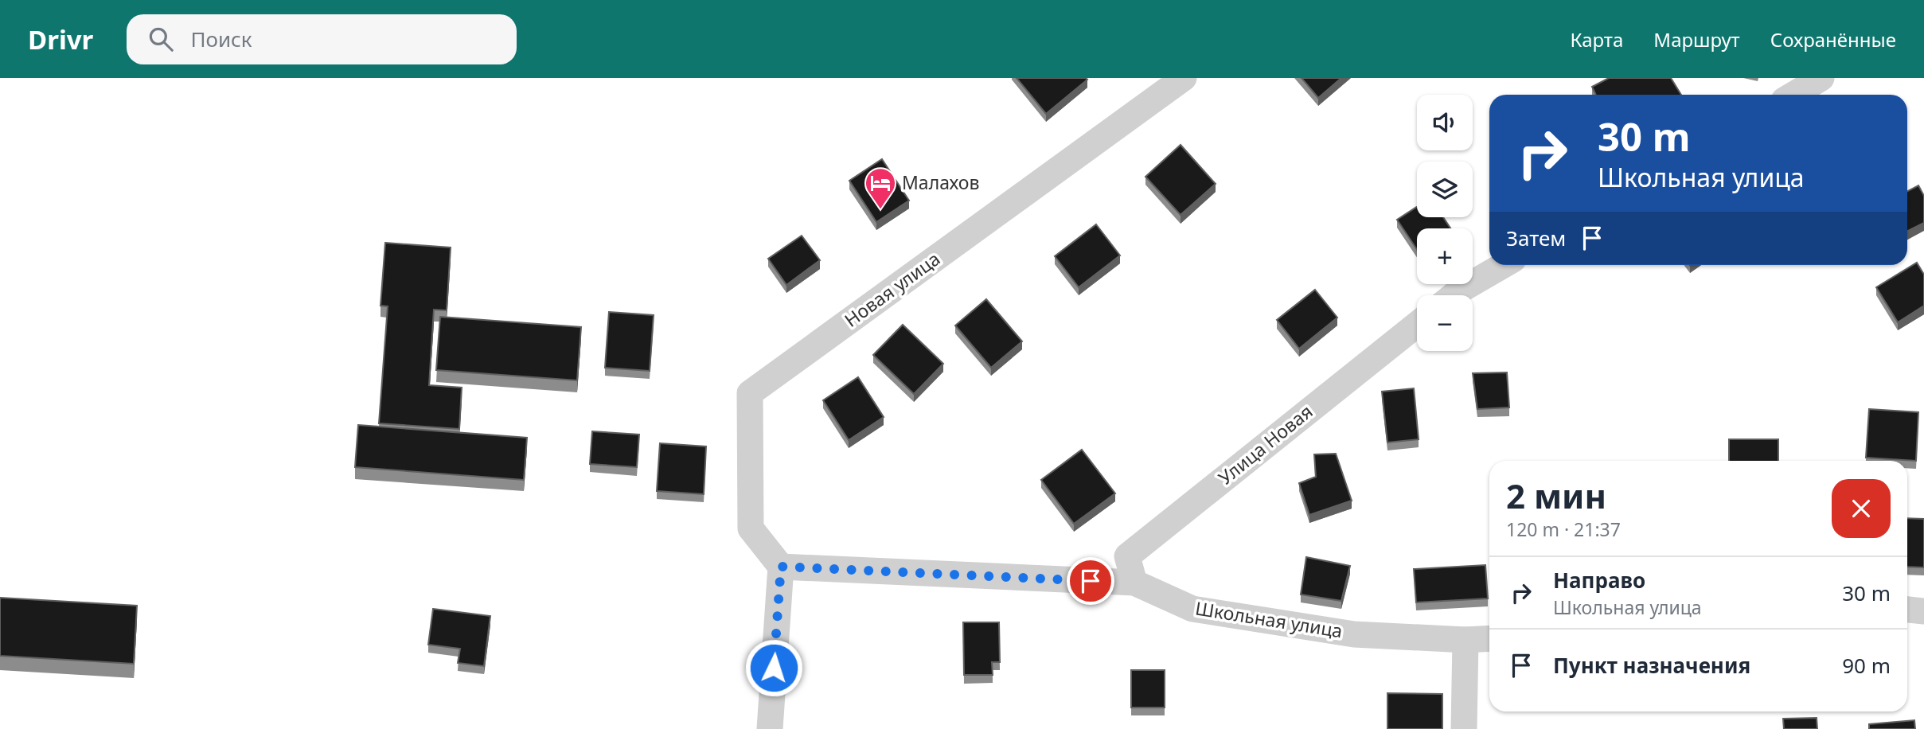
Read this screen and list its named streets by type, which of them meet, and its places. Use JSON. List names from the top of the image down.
{
  "streets": {
    "street": ["Новая улица", "Улица Новая", "Школьная улица"]
  },
  "crossings": [
    ["Новая улица", "Школьная улица"],
    ["Улица Новая", "Школьная улица"]
  ],
  "places": {
    "hotel": ["Малахов"]
  },
  "page": {
    "header": "Drivr",
    "search": "Поиск",
    "nav": ["Карта", "Маршрут", "Сохранённые"],
    "map_buttons": ["+", "−"],
    "turn": ["30 m", "Школьная улица"],
    "then": "Затем",
    "heading": ["2 мин", "120 m · 21:37"],
    "list": [
      {
        "name": "Направо",
        "note": "Школьная улица",
        "value": "30 m"
      },
      {
        "name": "Пункт назначения",
        "value": "90 m"
      }
    ]
  }
}
